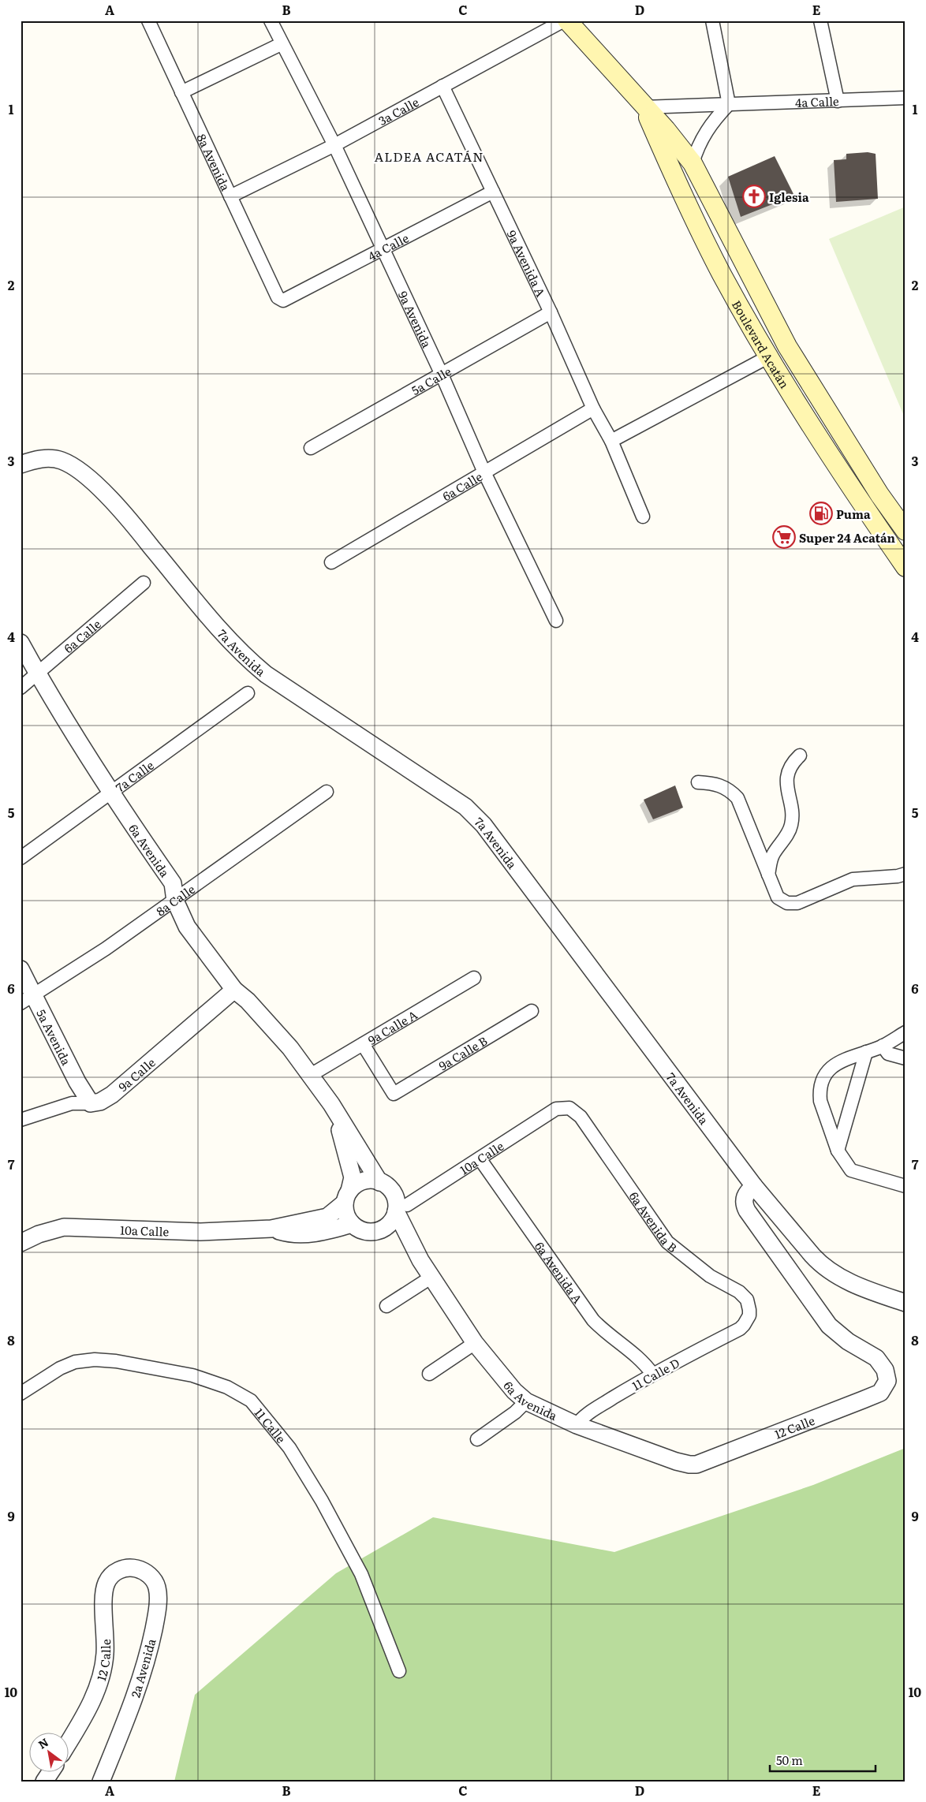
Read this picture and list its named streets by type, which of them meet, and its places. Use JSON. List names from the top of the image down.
{
  "streets": {
    "main road": ["Boulevard Acatán"],
    "street": [
      "4a Calle",
      "3a Calle",
      "8a Avenida",
      "9a Avenida A",
      "9a Avenida",
      "5a Calle",
      "6a Calle",
      "7a Avenida",
      "7a Calle",
      "6a Avenida",
      "8a Calle",
      "9a Calle A",
      "5a Avenida",
      "9a Calle B",
      "9a Calle",
      "10a Calle",
      "6a Avenida B",
      "6a Avenida A",
      "11 Calle D",
      "11 Calle",
      "12 Calle",
      "2a Avenida"
    ]
  },
  "crossings": [
    ["4a Calle", "8a Avenida"],
    ["4a Calle", "9a Avenida A"],
    ["4a Calle", "9a Avenida"],
    ["4a Calle", "Boulevard Acatán"],
    ["3a Calle", "8a Avenida"],
    ["3a Calle", "9a Avenida A"],
    ["3a Calle", "9a Avenida"],
    ["3a Calle", "Boulevard Acatán"],
    ["9a Avenida A", "5a Calle"],
    ["9a Avenida A", "6a Calle"],
    ["9a Avenida", "5a Calle"],
    ["9a Avenida", "6a Calle"],
    ["6a Calle", "6a Avenida"],
    ["7a Avenida", "12 Calle"],
    ["7a Calle", "6a Avenida"],
    ["6a Avenida", "8a Calle"],
    ["6a Avenida", "9a Calle A"],
    ["6a Avenida", "9a Calle"],
    ["6a Avenida", "10a Calle"],
    ["6a Avenida", "11 Calle D"],
    ["6a Avenida", "12 Calle"],
    ["8a Calle", "5a Avenida"],
    ["9a Calle A", "9a Calle B"],
    ["5a Avenida", "9a Calle"],
    ["10a Calle", "6a Avenida B"],
    ["10a Calle", "6a Avenida A"],
    ["6a Avenida B", "11 Calle D"],
    ["6a Avenida A", "11 Calle D"],
    ["12 Calle", "2a Avenida"]
  ],
  "districts": ["ALDEA ACATÁN"],
  "places": {
    "church": ["Iglesia"],
    "fuel station": ["Puma"],
    "supermarket": ["Super 24 Acatán"]
  },
  "scale_bar": "50 m",
  "north": "top left",
  "grid": {
    "columns": [
      "A",
      "B",
      "C",
      "D",
      "E"
    ],
    "rows": [
      "1",
      "2",
      "3",
      "4",
      "5",
      "6",
      "7",
      "8",
      "9",
      "10"
    ]
  }
}
